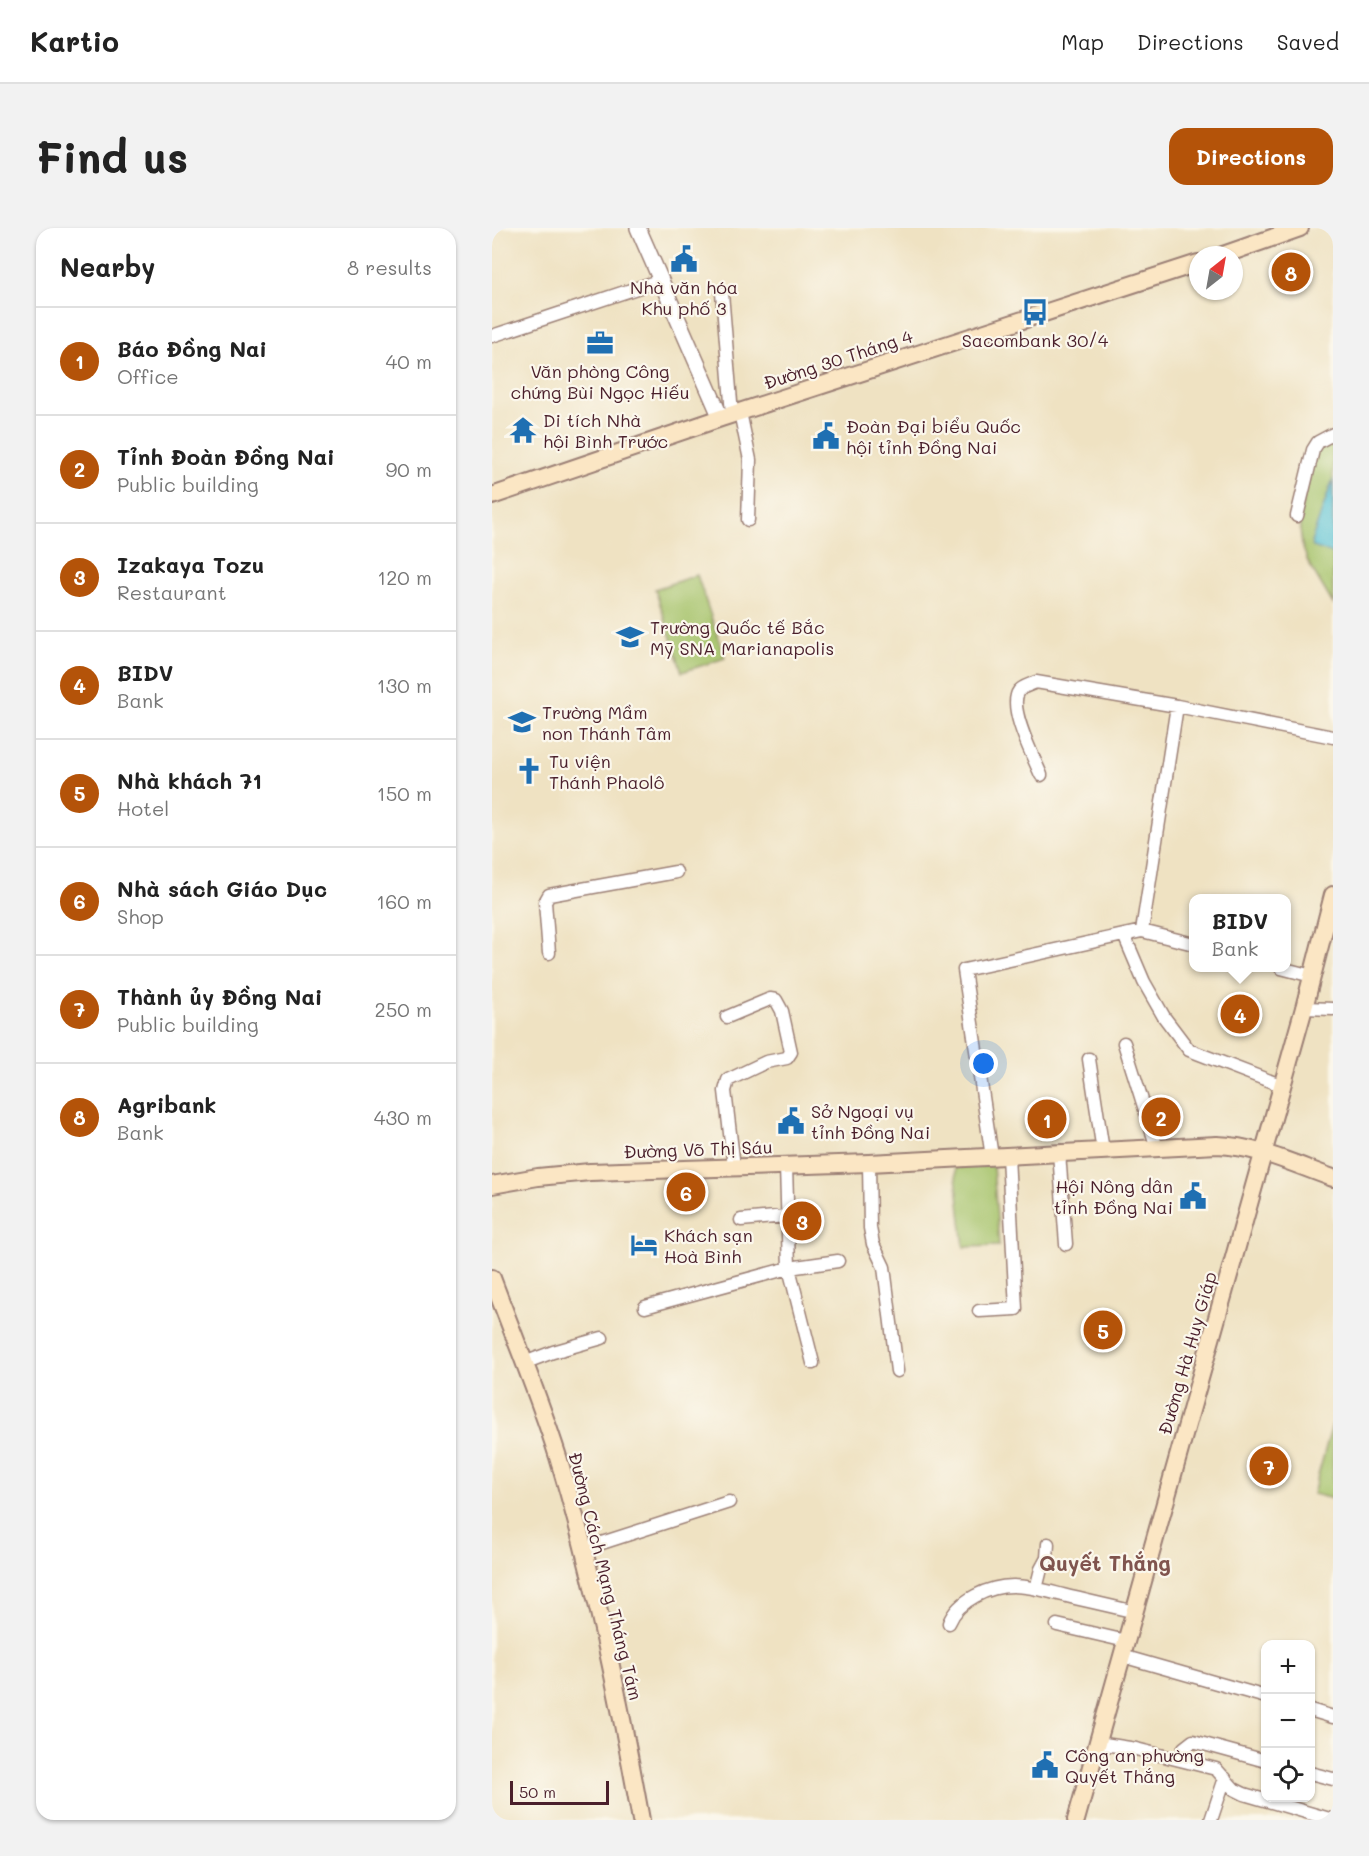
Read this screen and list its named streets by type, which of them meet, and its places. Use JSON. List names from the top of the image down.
{
  "streets": {
    "main road": [
      "Đường 30 Tháng 4",
      "Đường Võ Thị Sáu",
      "Đường Hà Huy Giáp",
      "Đường Cách Mạng Tháng Tám"
    ]
  },
  "crossings": [
    ["Đường Võ Thị Sáu", "Đường Hà Huy Giáp"]
  ],
  "districts": ["Quyết Thắng"],
  "places": {
    "public building": [
      "Nhà văn hóa Khu phố 3",
      "Đoàn Đại biểu Quốc hội tỉnh Đồng Nai",
      "Sở Ngoại vụ tỉnh Đồng Nai",
      "Hội Nông dân tỉnh Đồng Nai",
      "Công an phường Quyết Thắng"
    ],
    "bus stop": ["Sacombank 30/4"],
    "office": ["Văn phòng Công chứng Bùi Ngọc Hiếu"],
    "temple": ["Di tích Nhà hội Bình Trước"],
    "school or university": ["Trường Quốc tế Bắc Mỹ SNA Marianapolis", "Trường Mầm non Thánh Tâm"],
    "church": ["Tu viện Thánh Phaolô"],
    "hotel": ["Khách sạn Hoà Bình"]
  },
  "scale_bar": "50 m",
  "north": "top right",
  "page": {
    "header": "Kartio",
    "nav": ["Map", "Directions", "Saved"],
    "buttons": "Directions",
    "title": "Find us",
    "heading": ["Nearby", "8 results"],
    "pins": [
      "8",
      "4",
      "2",
      "1",
      "6",
      "3",
      "5",
      "7"
    ],
    "list": [
      {
        "mark": "1",
        "name": "Báo Đồng Nai",
        "note": "Office",
        "value": "40 m"
      },
      {
        "mark": "2",
        "name": "Tỉnh Đoàn Đồng Nai",
        "note": "Public building",
        "value": "90 m"
      },
      {
        "mark": "3",
        "name": "Izakaya Tozu",
        "note": "Restaurant",
        "value": "120 m"
      },
      {
        "mark": "4",
        "name": "BIDV",
        "note": "Bank",
        "value": "130 m"
      },
      {
        "mark": "5",
        "name": "Nhà khách 71",
        "note": "Hotel",
        "value": "150 m"
      },
      {
        "mark": "6",
        "name": "Nhà sách Giáo Dục",
        "note": "Shop",
        "value": "160 m"
      },
      {
        "mark": "7",
        "name": "Thành ủy Đồng Nai",
        "note": "Public building",
        "value": "250 m"
      },
      {
        "mark": "8",
        "name": "Agribank",
        "note": "Bank",
        "value": "430 m"
      }
    ],
    "popup": ["BIDV", "Bank"],
    "map_buttons": ["+", "−"],
    "scale": "50 m"
  }
}
